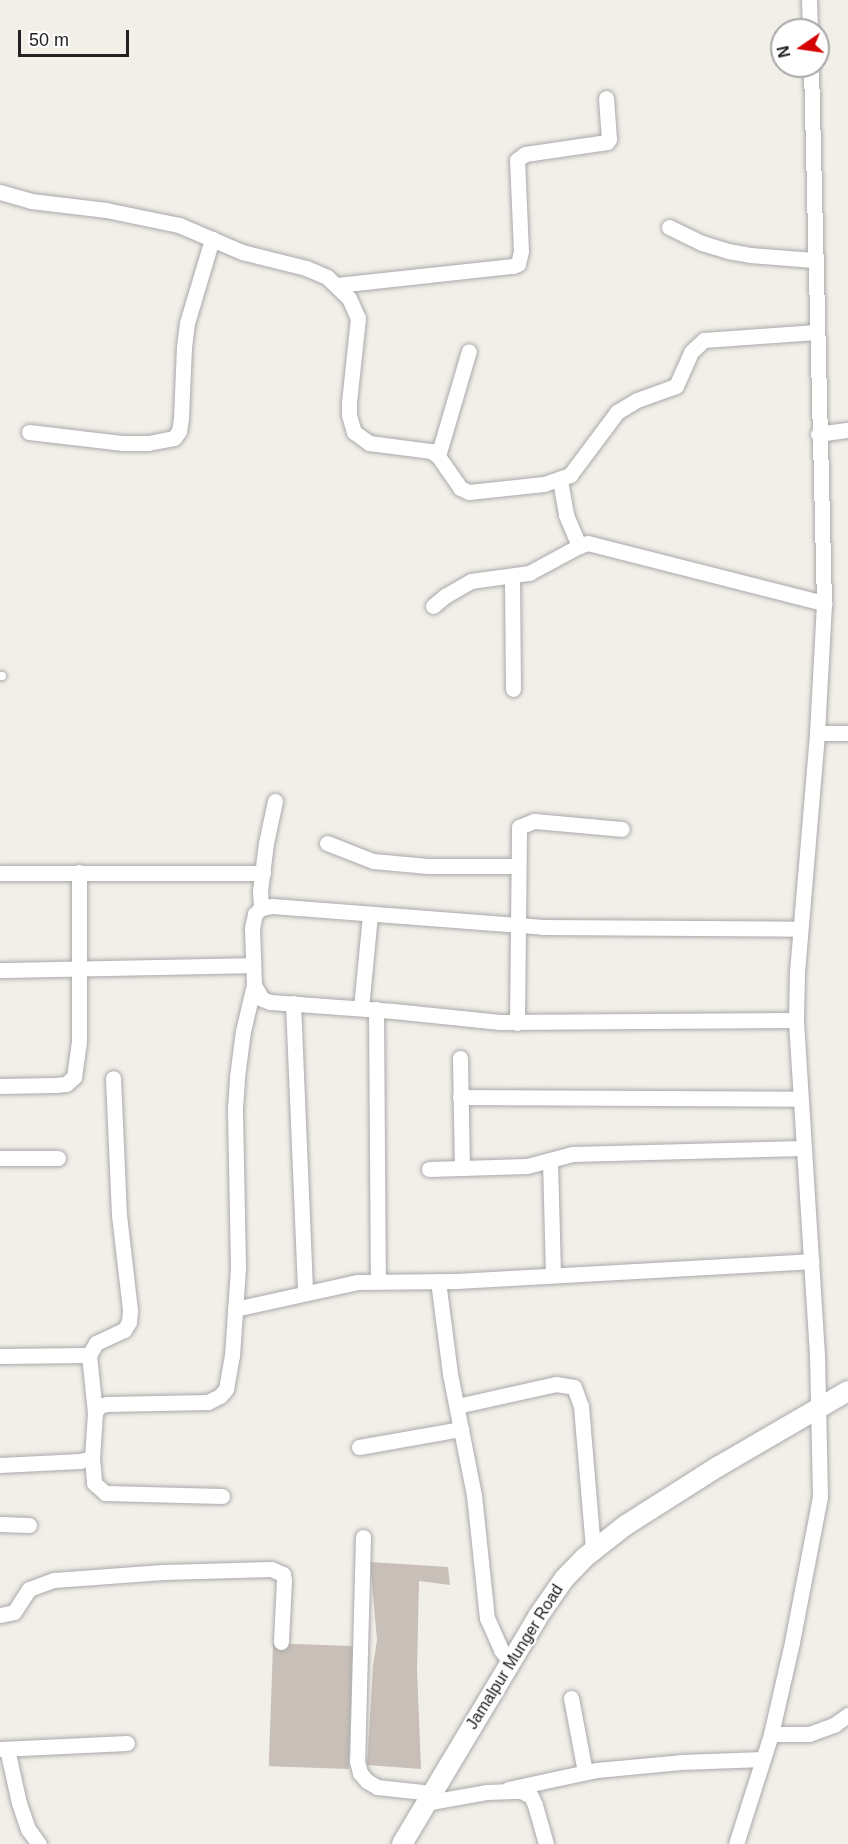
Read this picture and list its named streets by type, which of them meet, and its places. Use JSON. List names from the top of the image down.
{
  "streets": {
    "street": ["Jamalpur Munger Road"]
  },
  "scale_bar": "50 m",
  "north": "left"
}
